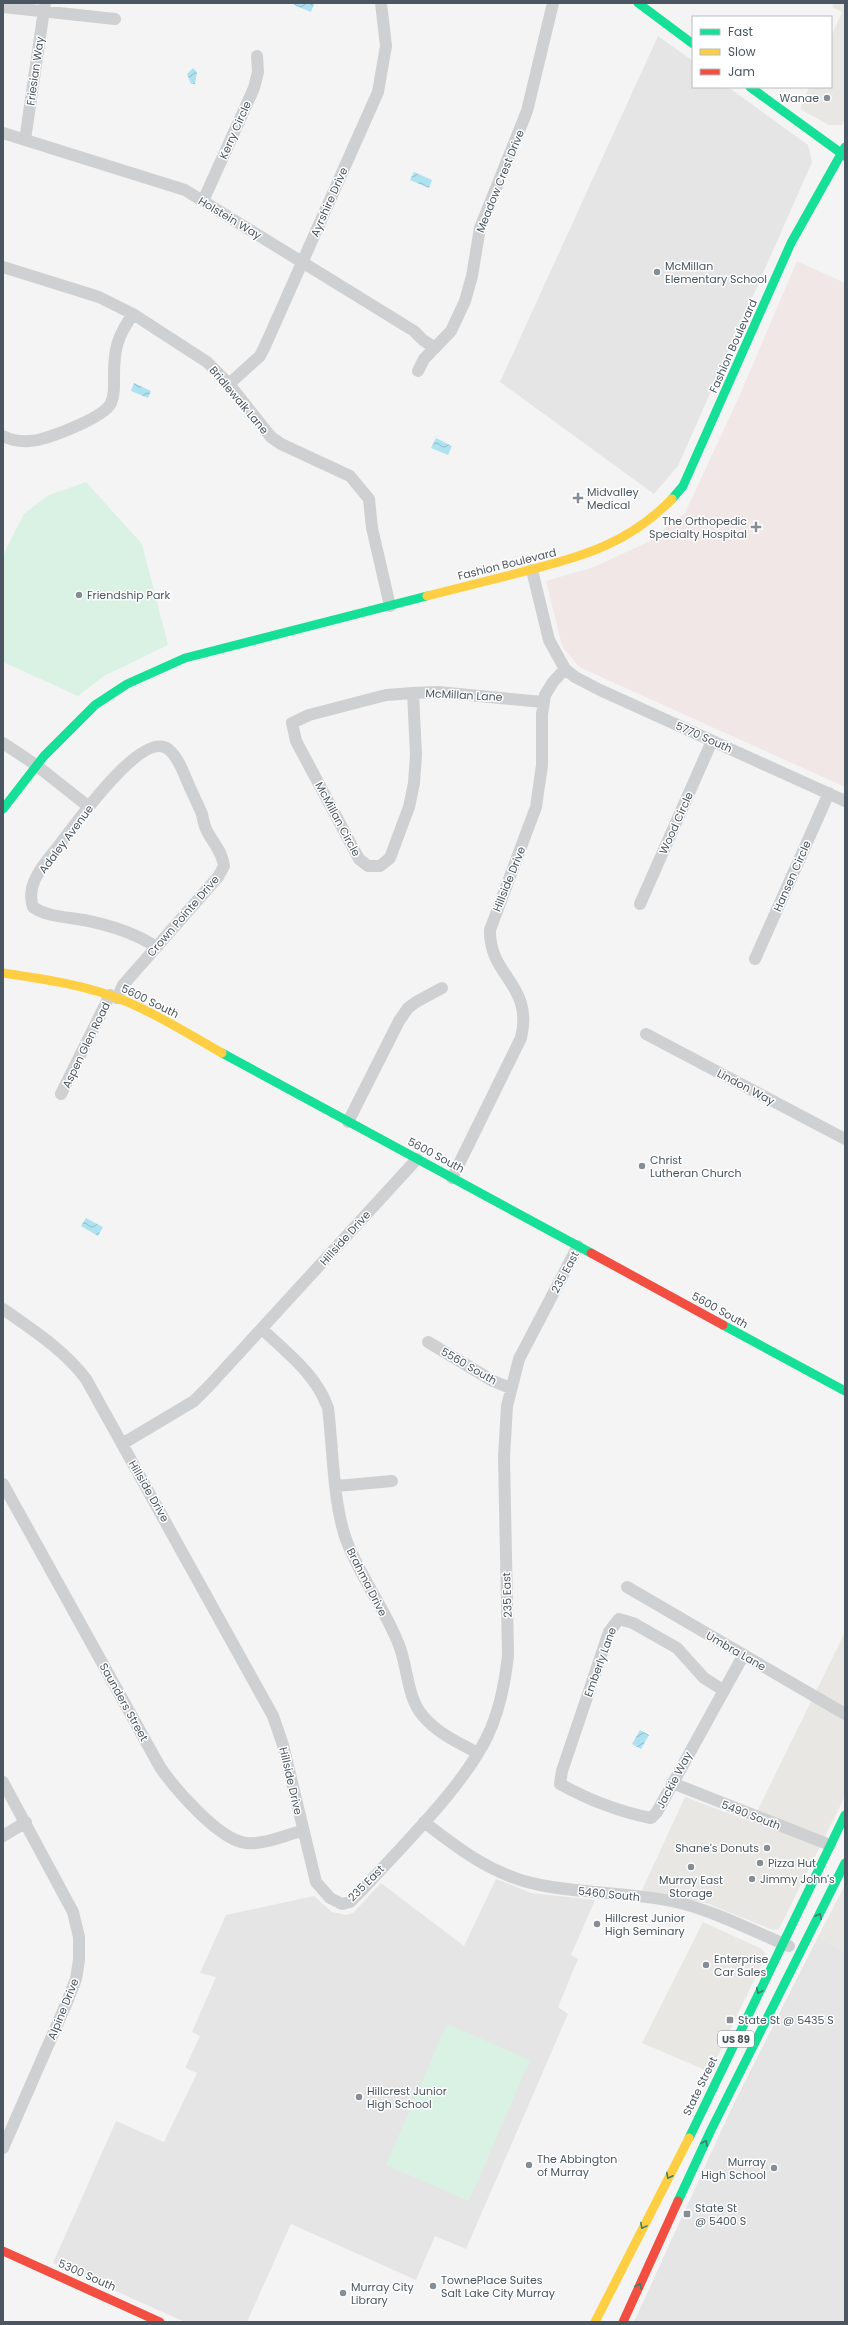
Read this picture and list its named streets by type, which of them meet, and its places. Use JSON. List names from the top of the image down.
{
  "streets": {
    "street": [
      "Friesian Way",
      "Kerry Circle",
      "Meadow Crest Drive",
      "Ayrshire Drive",
      "Holstein Way",
      "Fashion Boulevard",
      "Bridlewalk Lane",
      "McMillan Lane",
      "5770 South",
      "McMillan Circle",
      "Wood Circle",
      "Adaley Avenue",
      "Hansen Circle",
      "Hillside Drive",
      "Crown Pointe Drive",
      "5600 South",
      "Aspen Glen Road",
      "Lindon Way",
      "235 East",
      "5560 South",
      "Brahma Drive",
      "Umbra Lane",
      "Emberly Lane",
      "Saunders Street",
      "Jackie Way",
      "5490 South",
      "5460 South",
      "Alpine Drive",
      "US 89",
      "State Street",
      "5300 South"
    ]
  },
  "crossings": [
    ["Friesian Way", "Holstein Way"],
    ["Kerry Circle", "Holstein Way"],
    ["Meadow Crest Drive", "Holstein Way"],
    ["Ayrshire Drive", "Holstein Way"],
    ["Ayrshire Drive", "Bridlewalk Lane"],
    ["Fashion Boulevard", "Bridlewalk Lane"],
    ["McMillan Lane", "McMillan Circle"],
    ["McMillan Lane", "Hillside Drive"],
    ["5770 South", "Wood Circle"],
    ["5770 South", "Hansen Circle"],
    ["5770 South", "Hillside Drive"],
    ["Adaley Avenue", "Crown Pointe Drive"],
    ["Hillside Drive", "5600 South"],
    ["Hillside Drive", "235 East"],
    ["Hillside Drive", "Brahma Drive"],
    ["Hillside Drive", "Saunders Street"],
    ["Crown Pointe Drive", "5600 South"],
    ["Crown Pointe Drive", "Aspen Glen Road"],
    ["5600 South", "Aspen Glen Road"],
    ["5600 South", "235 East"],
    ["235 East", "5560 South"],
    ["235 East", "Brahma Drive"],
    ["235 East", "5460 South"],
    ["Umbra Lane", "Jackie Way"],
    ["Emberly Lane", "Jackie Way"],
    ["Jackie Way", "5490 South"],
    ["5490 South", "State Street"],
    ["5460 South", "US 89"],
    ["5460 South", "State Street"]
  ],
  "places": {
    "other": [
      "Wanae",
      "McMillan Elementary School",
      "Friendship Park",
      "Christ Lutheran Church",
      "Shane's Donuts",
      "Pizza Hut",
      "Murray East Storage",
      "Jimmy John's",
      "Hillcrest Junior High Seminary",
      "Enterprise Car Sales",
      "Hillcrest Junior High School",
      "The Abbington of Murray",
      "Murray High School",
      "TownePlace Suites Salt Lake City Murray",
      "Murray City Library"
    ],
    "health": ["Midvalley Medical", "The Orthopedic Specialty Hospital"],
    "transit": ["State St @ 5435 S", "State St @ 5400 S"]
  },
  "legend": ["Fast", "Slow", "Jam"]
}
